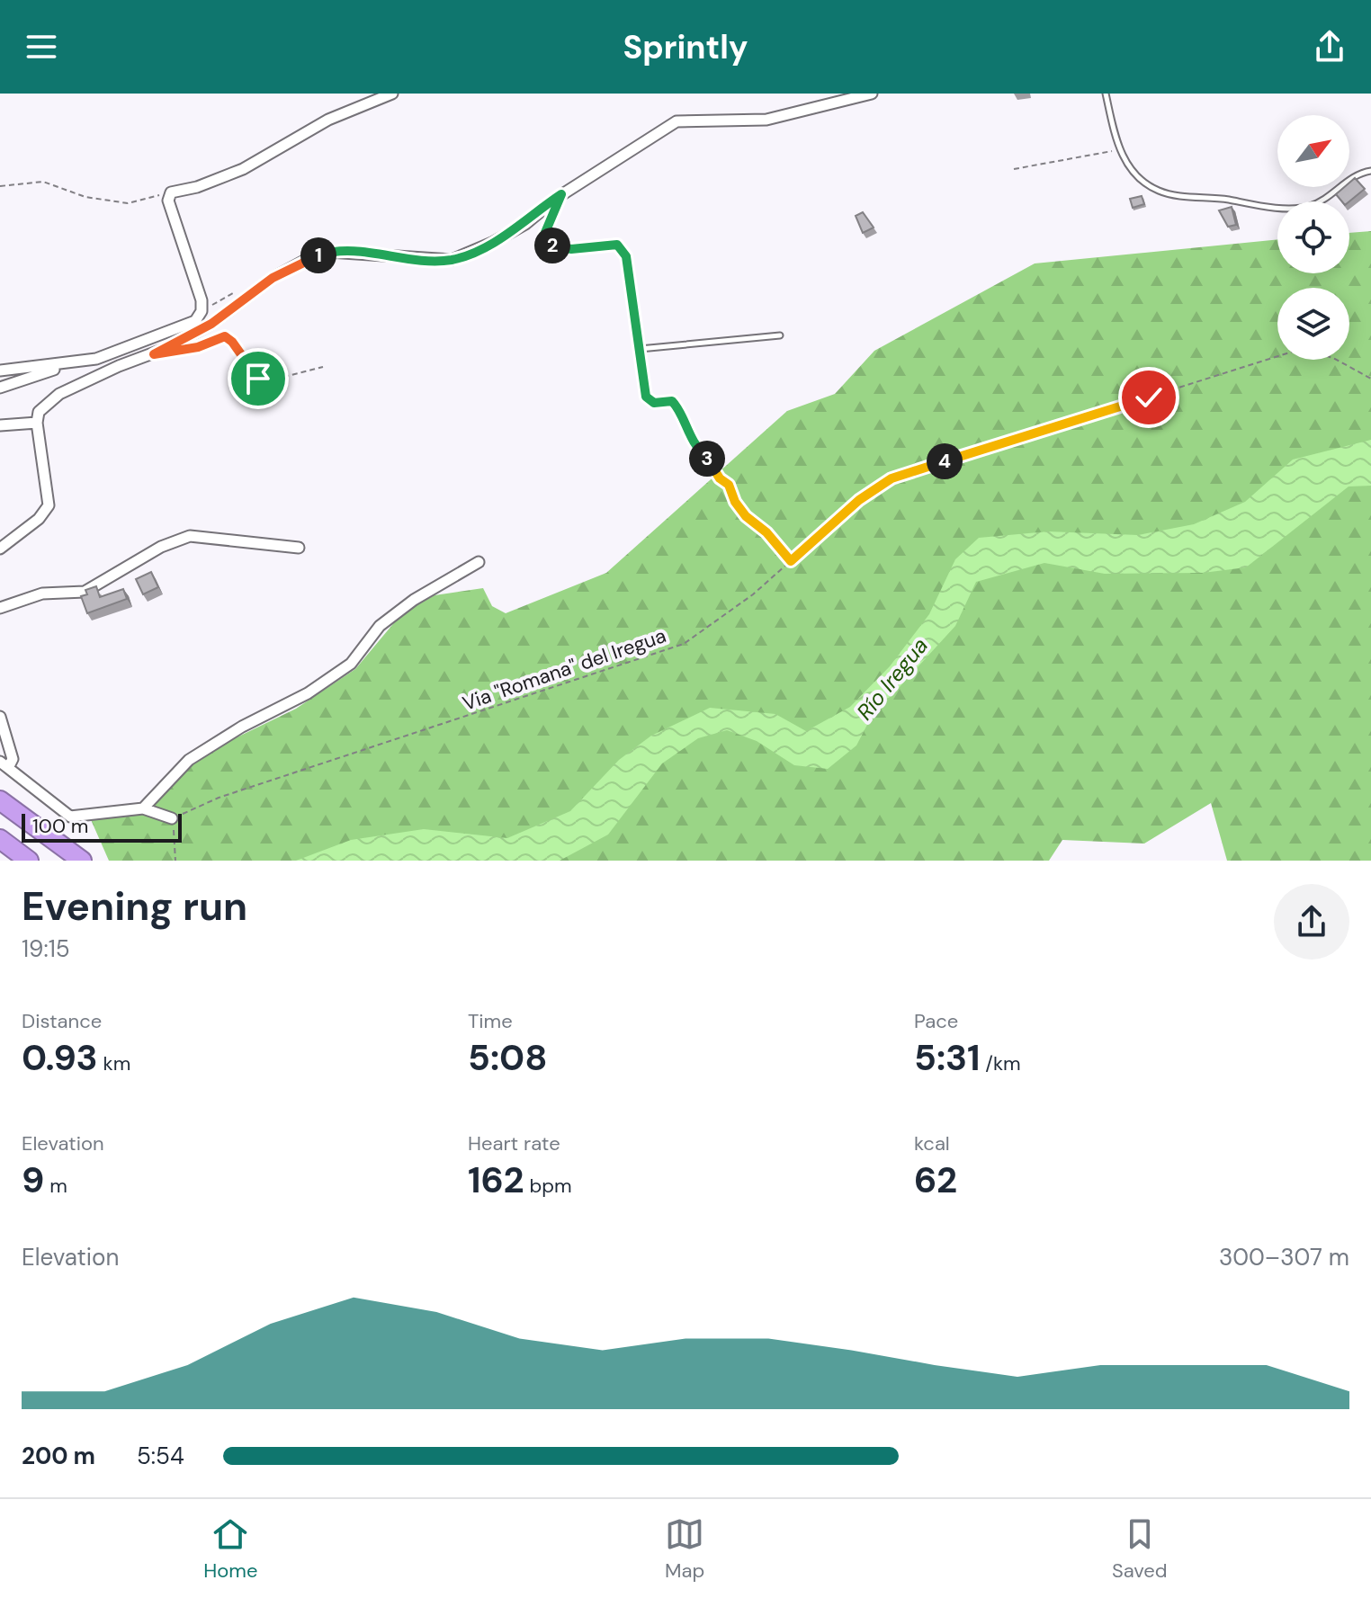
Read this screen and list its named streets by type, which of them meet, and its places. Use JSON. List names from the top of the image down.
{
  "streets": {
    "path": ["Via \"Romana\" del Iregua"]
  },
  "water": ["Río Iregua"],
  "scale_bar": "100 m",
  "north": "top right",
  "page": {
    "header": "Sprintly",
    "pins": [
      "2",
      "1",
      "3",
      "4"
    ],
    "scale": "100 m",
    "heading": ["Evening run", "19:15"],
    "stats": [
      ["Distance", "0.93 km"],
      ["Time", "5:08"],
      ["Pace", "5:31 /km"],
      ["Elevation", "9 m"],
      ["Heart rate", "162 bpm"],
      ["kcal", "62"]
    ],
    "chart": ["Elevation", "300–307 m"],
    "list": [
      {
        "name": "200 m",
        "note": "5:54"
      }
    ],
    "tabs": ["Home", "Map", "Saved"]
  }
}
